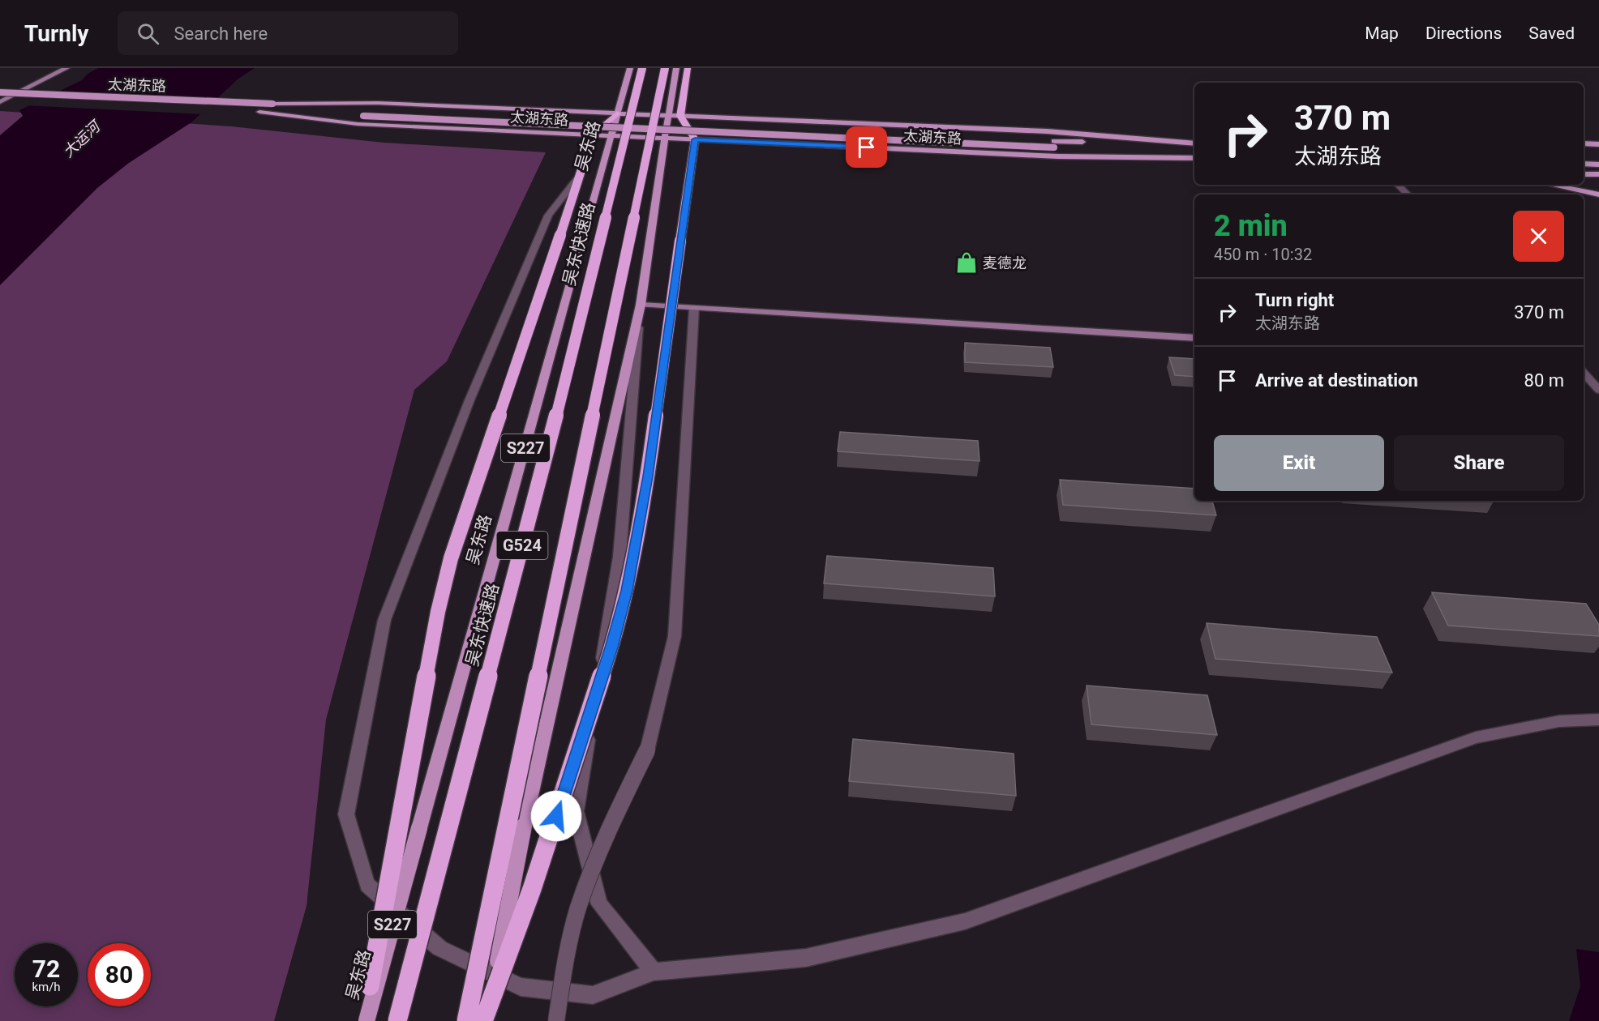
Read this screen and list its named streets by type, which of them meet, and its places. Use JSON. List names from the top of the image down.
{
  "streets": {
    "highway": ["吴东快速路", "G524"],
    "main road": ["太湖东路", "吴东路", "S227"]
  },
  "crossings": [
    ["太湖东路", "吴东路"]
  ],
  "water": ["大运河"],
  "places": {
    "shop": ["麦德龙"]
  },
  "page": {
    "header": "Turnly",
    "search": "Search here",
    "nav": ["Map", "Directions", "Saved"],
    "turn": ["370 m", "太湖东路"],
    "heading": ["2 min", "450 m · 10:32"],
    "list": [
      {
        "name": "Turn right",
        "note": "太湖东路",
        "value": "370 m"
      },
      {
        "name": "Arrive at destination",
        "value": "80 m"
      }
    ],
    "buttons": ["Exit", "Share"],
    "speed": "72 km/h",
    "limit": "80"
  }
}
